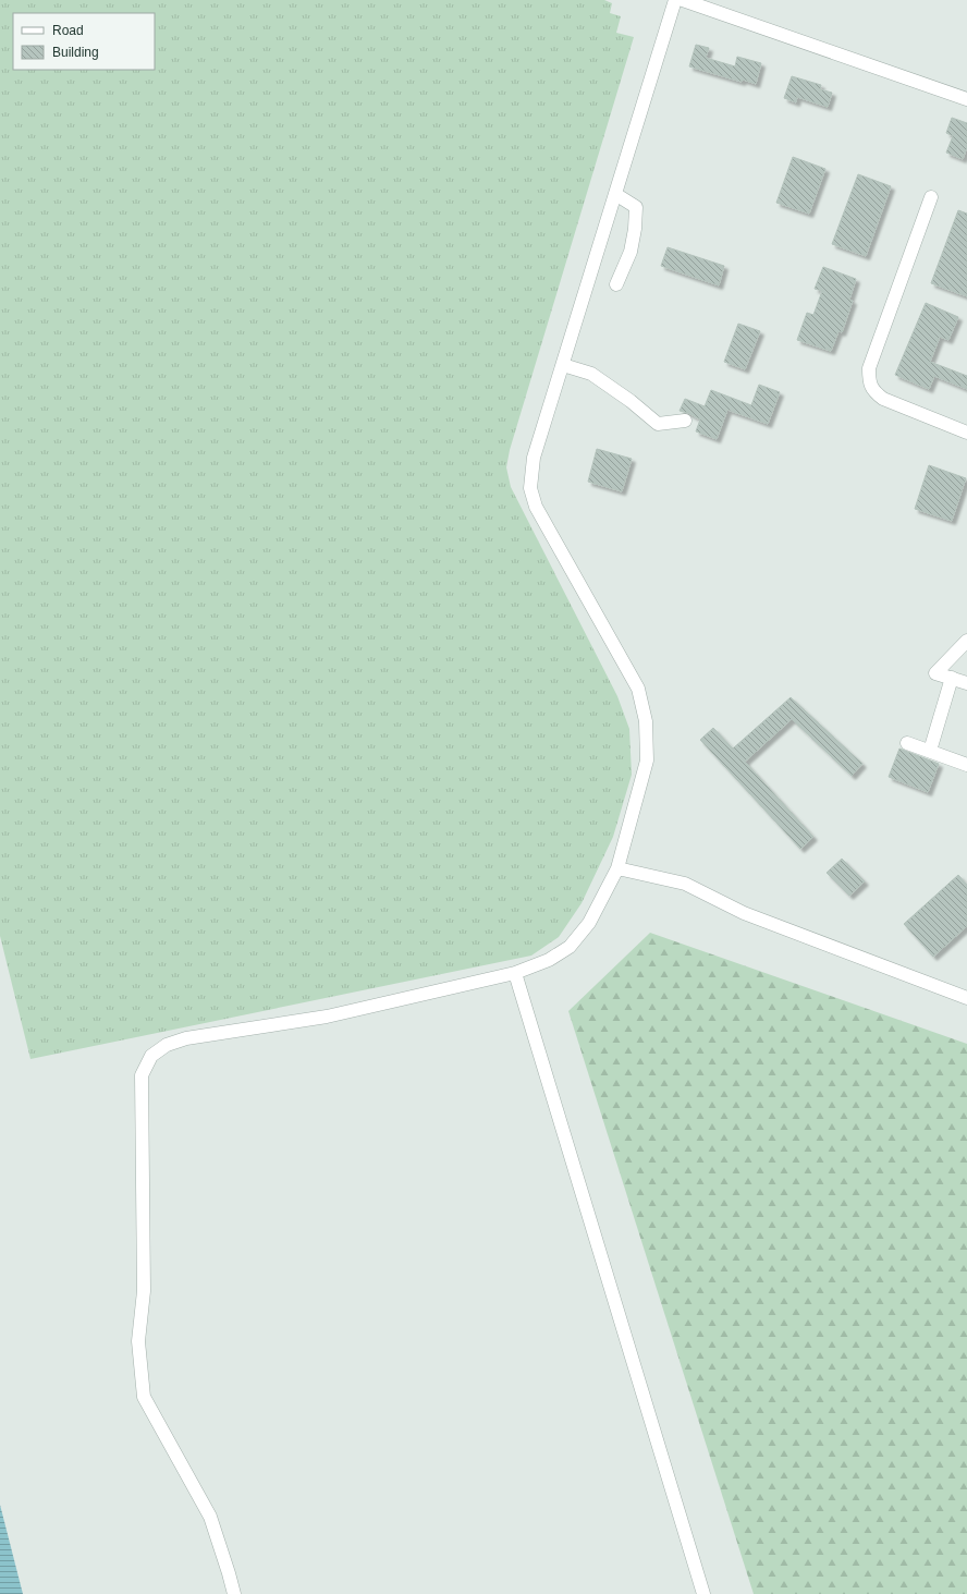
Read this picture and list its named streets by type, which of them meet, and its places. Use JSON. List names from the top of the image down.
{
  "legend": ["Road", "Building"]
}
